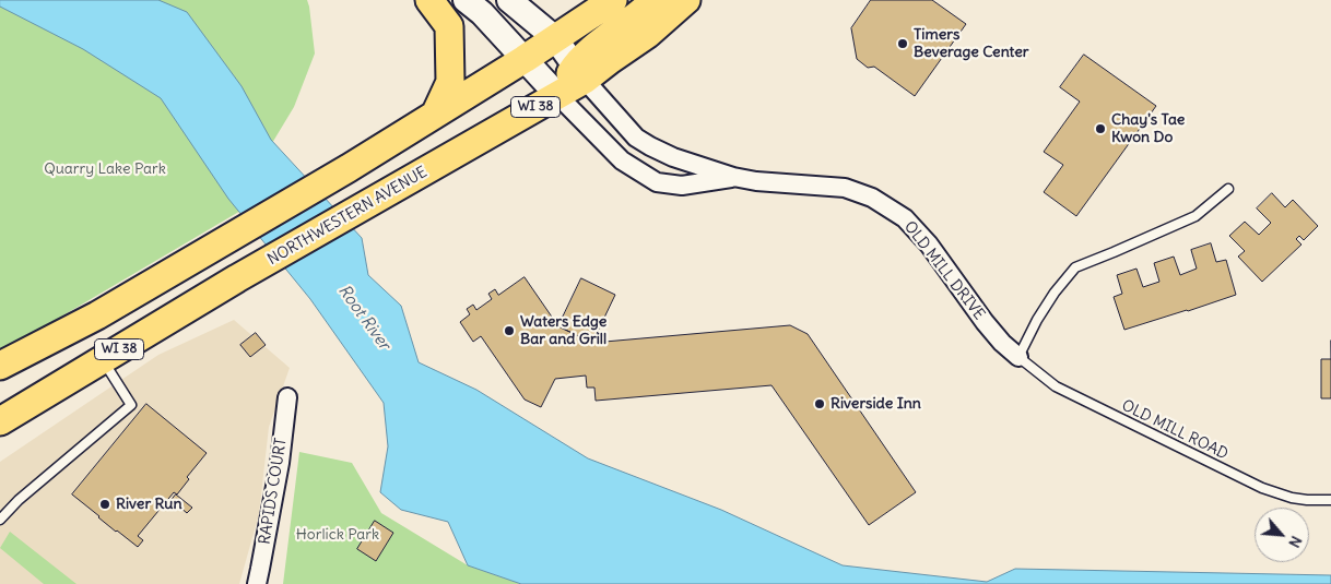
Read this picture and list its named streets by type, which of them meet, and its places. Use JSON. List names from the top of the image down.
{
  "streets": {
    "main road": ["WI 38", "NORTHWESTERN AVENUE"],
    "street": ["OLD MILL DRIVE", "RAPIDS COURT"],
    "lane": ["OLD MILL ROAD"]
  },
  "crossings": [
    ["NORTHWESTERN AVENUE", "OLD MILL DRIVE"],
    ["OLD MILL DRIVE", "OLD MILL ROAD"]
  ],
  "water": ["Root River"],
  "parks": ["Quarry Lake Park", "Horlick Park"],
  "places": [
    "Timers Beverage Center",
    "Chay's Tae Kwon Do",
    "Waters Edge Bar and Grill",
    "Riverside Inn",
    "River Run"
  ],
  "north": "bottom right"
}
